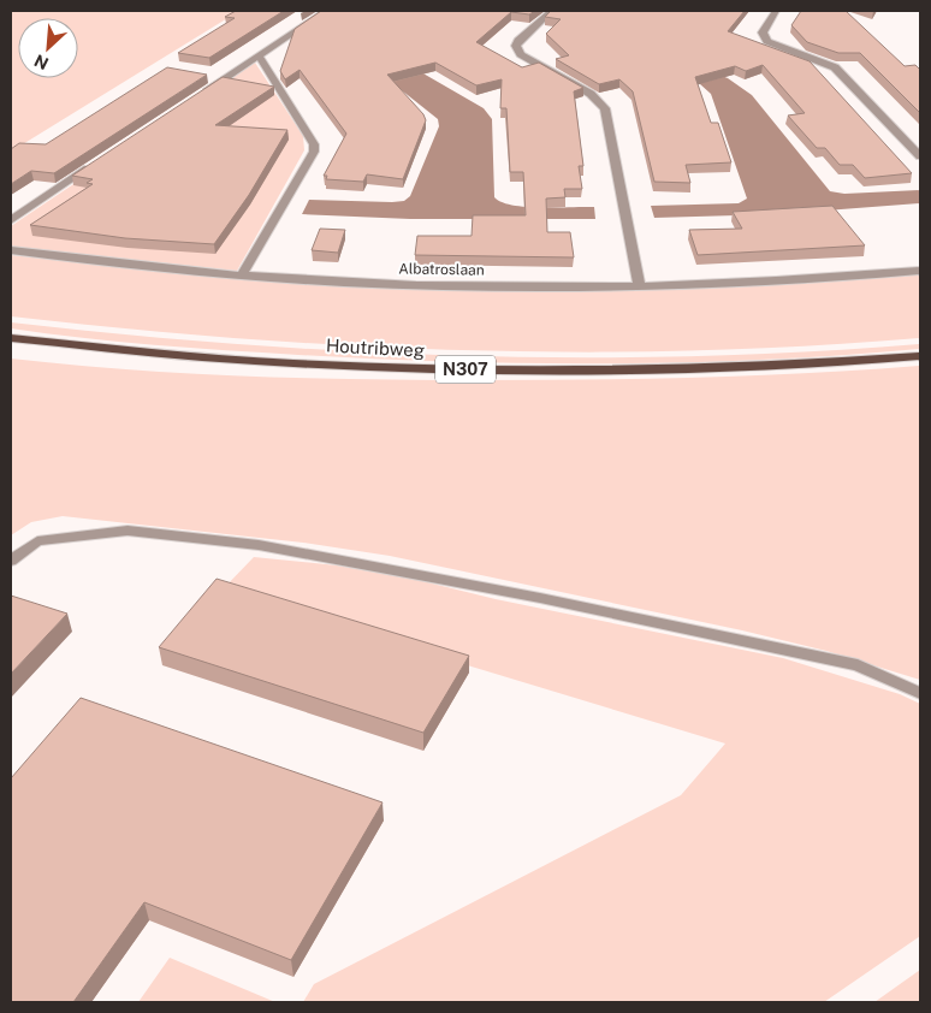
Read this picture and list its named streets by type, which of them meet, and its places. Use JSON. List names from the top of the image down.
{
  "streets": {
    "main road": ["Houtribweg", "N307"],
    "street": ["Albatroslaan"]
  },
  "north": "bottom left"
}
